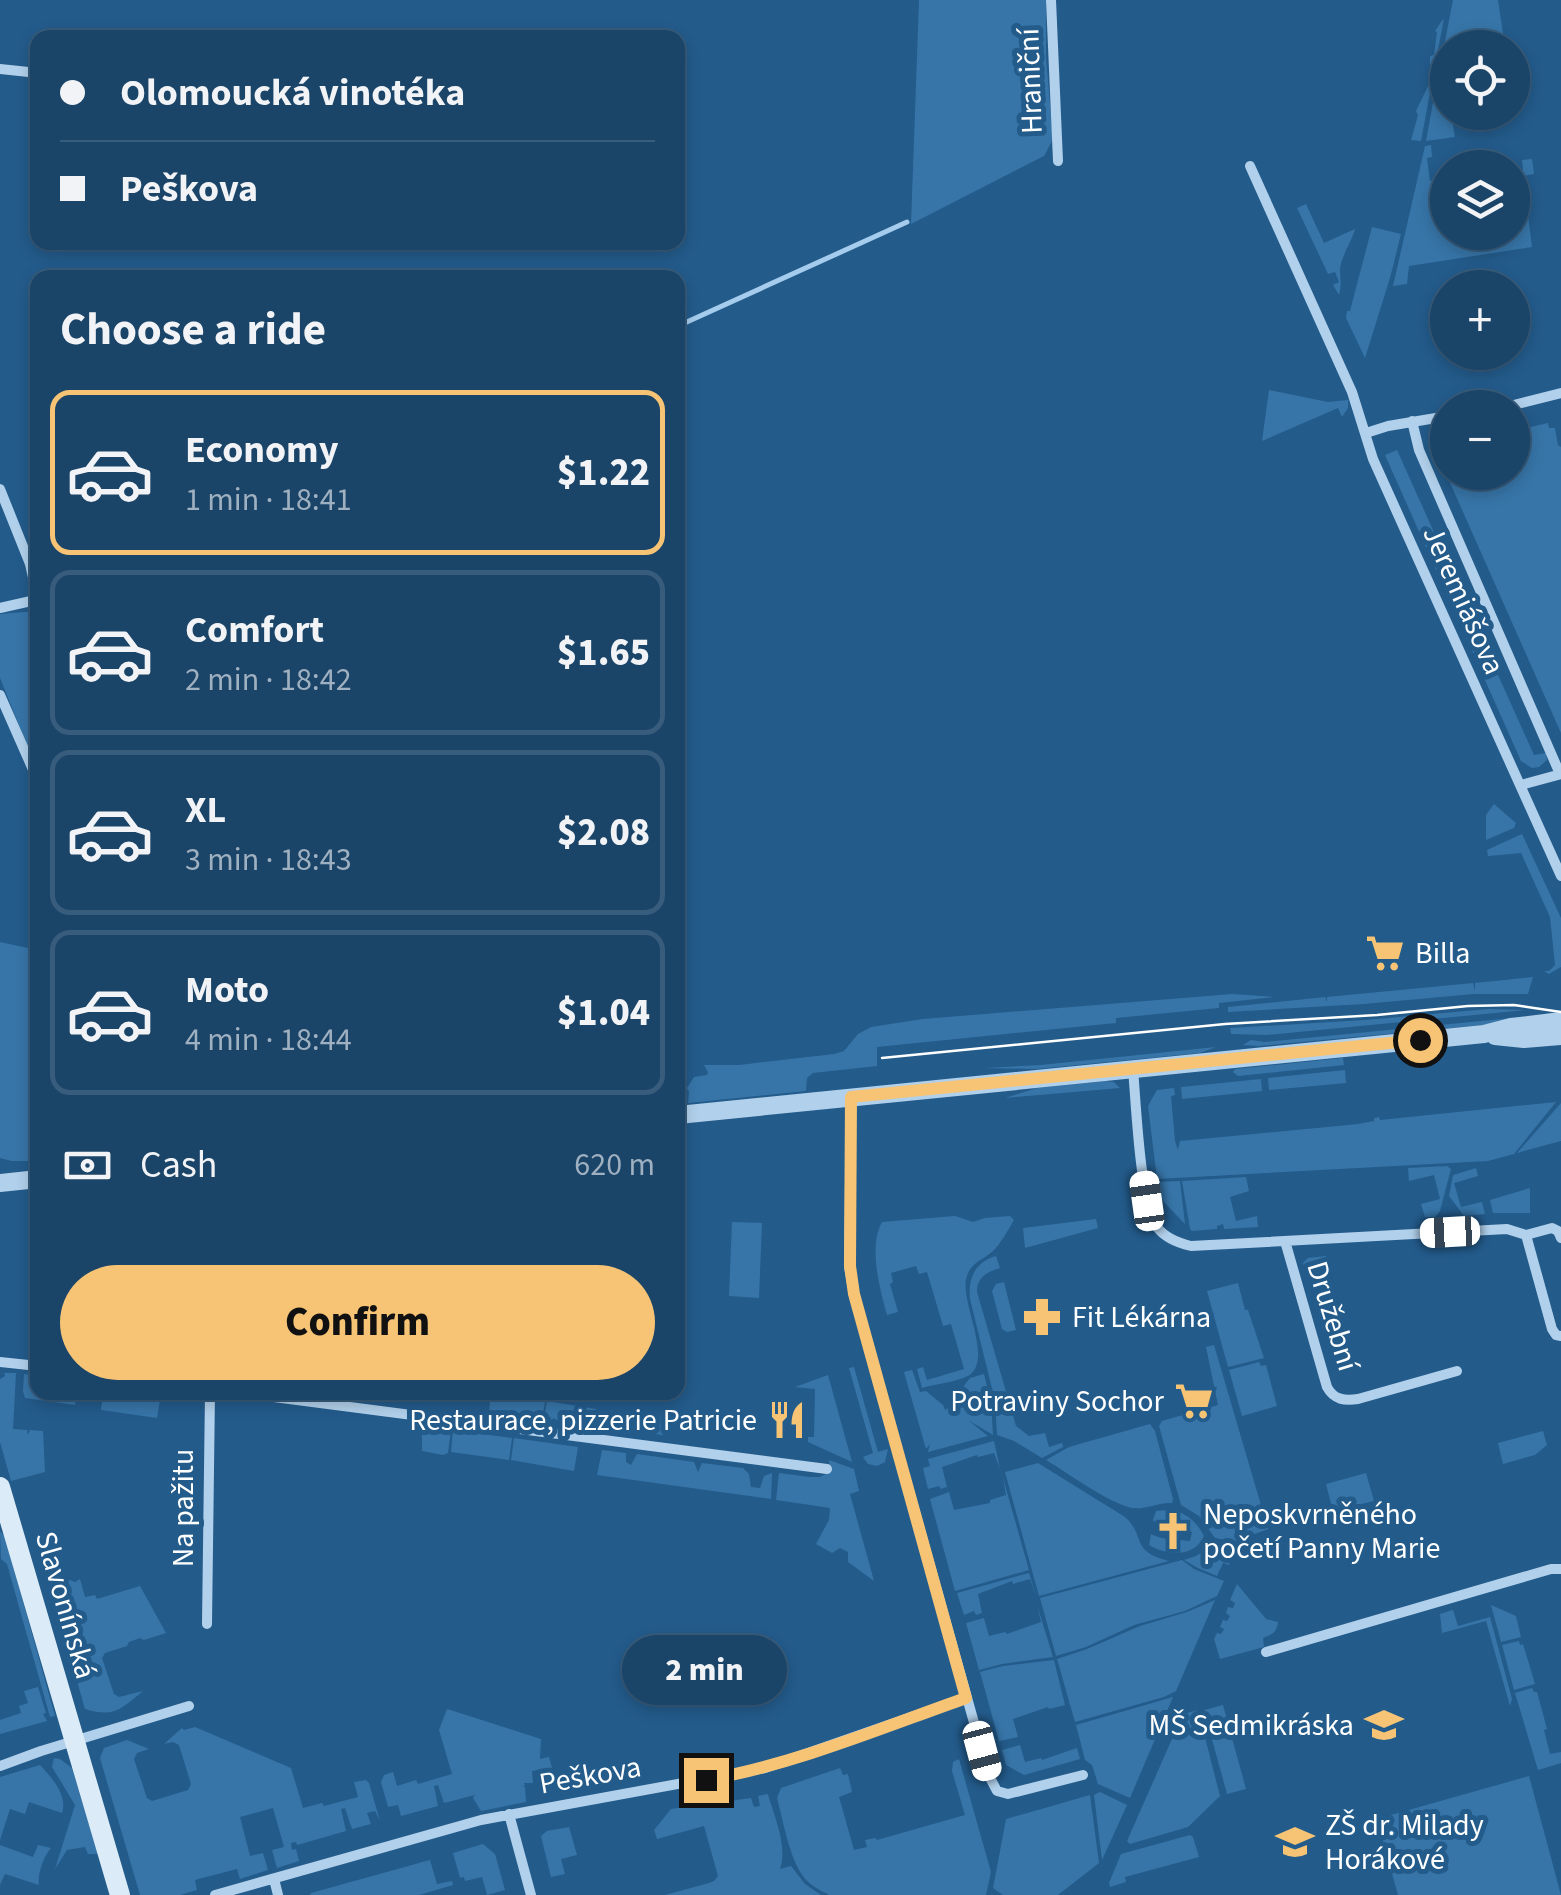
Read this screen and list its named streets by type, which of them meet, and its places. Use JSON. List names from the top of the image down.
{
  "streets": {
    "main road": ["Slavonínská"],
    "street": [
      "Hraniční",
      "Jeremiášova",
      "Družební",
      "Na pažitu",
      "Peškova"
    ]
  },
  "places": {
    "supermarket": ["Billa", "Potraviny Sochor"],
    "pharmacy": ["Fit Lékárna"],
    "restaurant": ["Restaurace, pizzerie Patricie"],
    "church": ["Neposkvrněného početí Panny Marie"],
    "school or university": ["MŠ Sedmikráska", "ZŠ dr. Milady Horákové"]
  },
  "page": {
    "map_buttons": ["+", "−"],
    "banner": ["Olomoucká vinotéka", "Peškova"],
    "heading": "Choose a ride",
    "list": [
      {
        "name": "Economy",
        "note": "1 min · 18:41",
        "value": "$1.22"
      },
      {
        "name": "Comfort",
        "note": "2 min · 18:42",
        "value": "$1.65"
      },
      {
        "name": "XL",
        "note": "3 min · 18:43",
        "value": "$2.08"
      },
      {
        "name": "Moto",
        "note": "4 min · 18:44",
        "value": "$1.04"
      }
    ],
    "pay": ["Cash", "620 m"],
    "buttons": "Confirm",
    "bubble": "2 min"
  }
}
